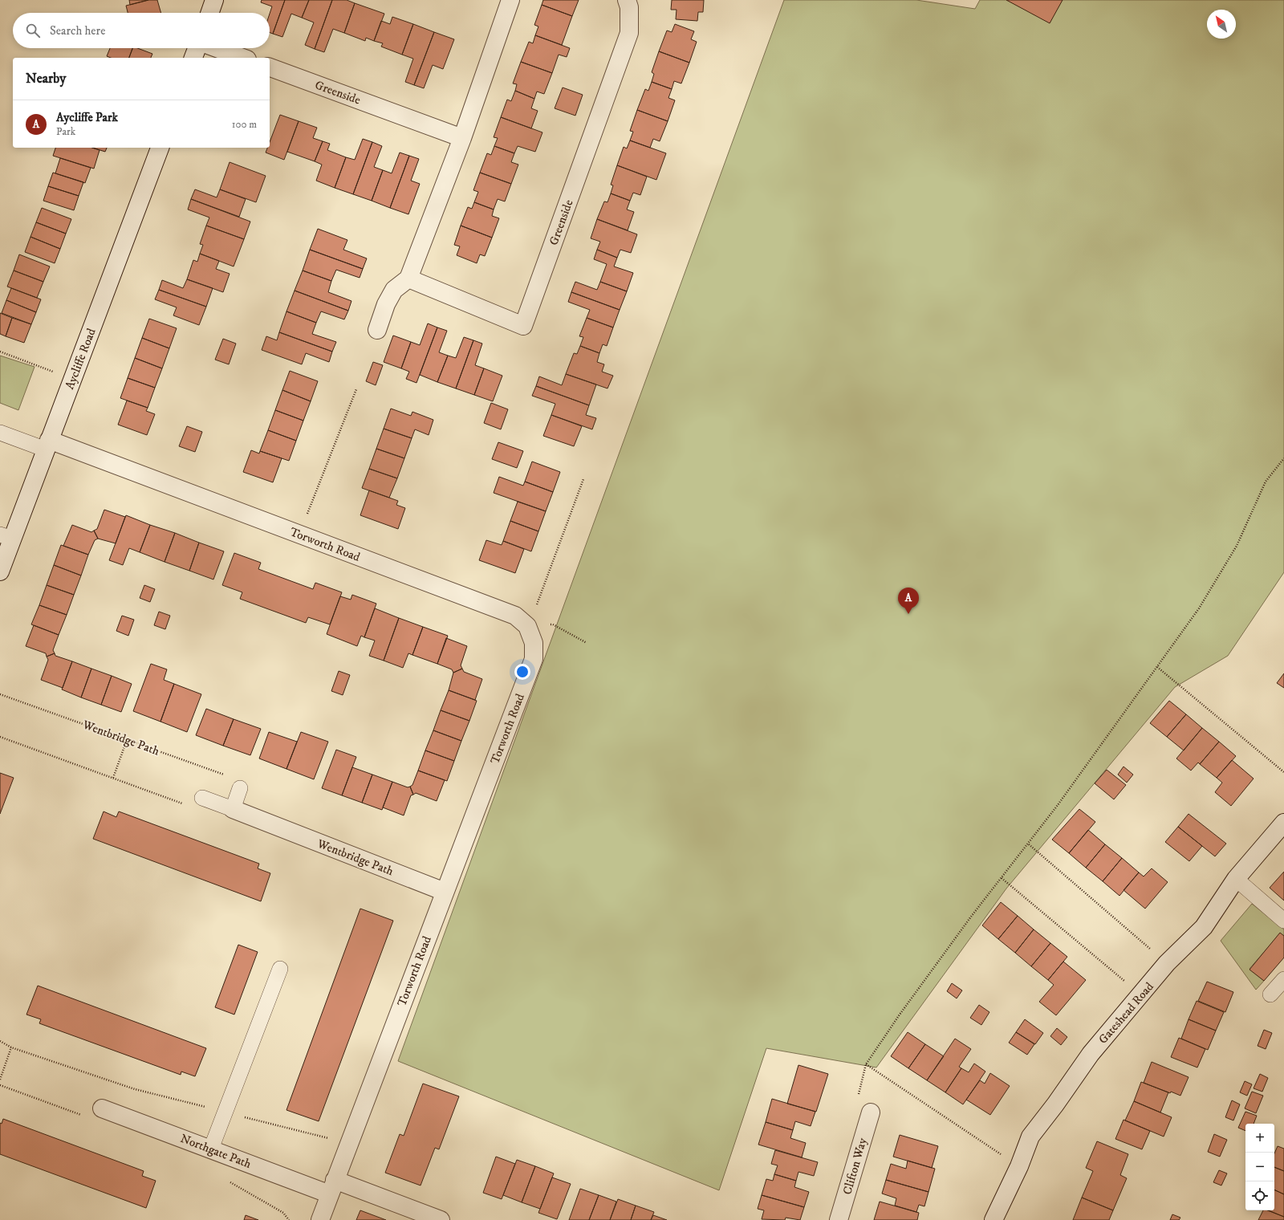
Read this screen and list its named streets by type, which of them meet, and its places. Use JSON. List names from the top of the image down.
{
  "streets": {
    "street": [
      "Greenside",
      "Aycliffe Road",
      "Torworth Road",
      "Wentbridge Path",
      "Gateshead Road",
      "Northgate Path",
      "Clifton Way"
    ]
  },
  "crossings": [
    ["Aycliffe Road", "Torworth Road"],
    ["Torworth Road", "Wentbridge Path"],
    ["Torworth Road", "Northgate Path"]
  ],
  "north": "top left",
  "page": {
    "search": "Search here",
    "heading": "Nearby",
    "list": [
      {
        "mark": "A",
        "name": "Aycliffe Park",
        "note": "Park",
        "value": "100 m"
      }
    ],
    "pins": "A",
    "map_buttons": ["+", "−"]
  }
}
